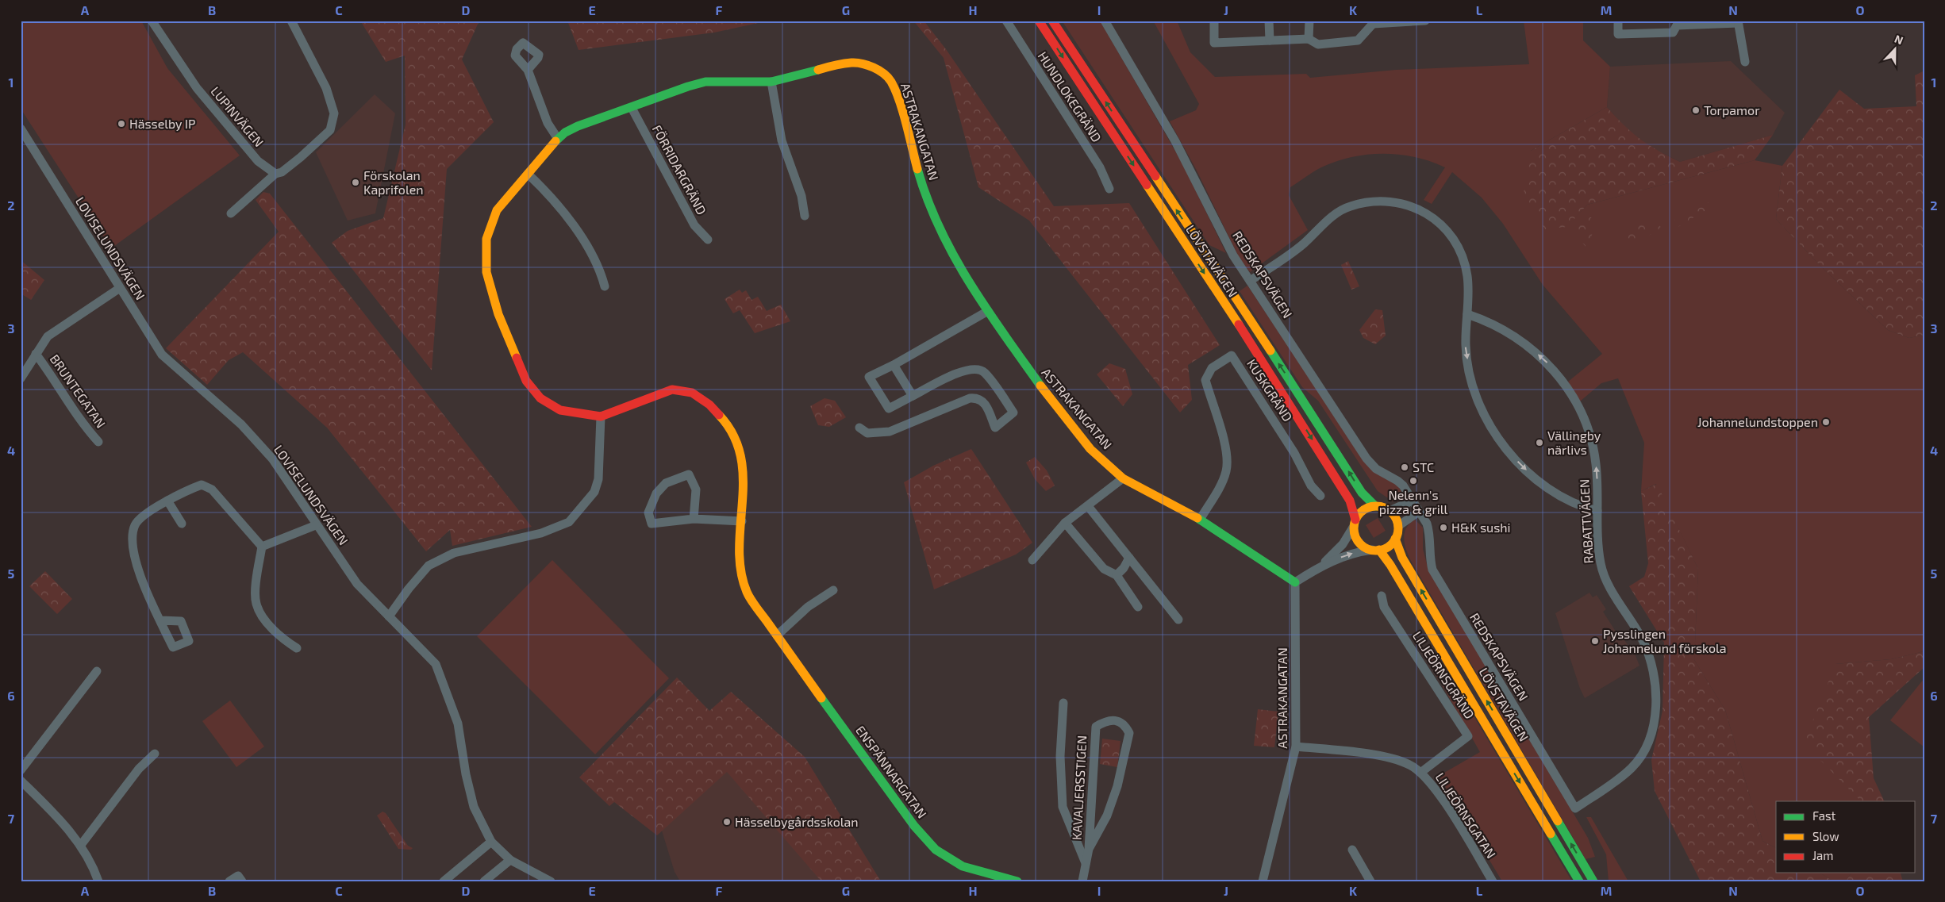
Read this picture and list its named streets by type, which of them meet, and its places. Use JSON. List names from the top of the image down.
{
  "streets": {
    "street": [
      "HUNDLOKEGRÄND",
      "LUPINVÄGEN",
      "ASTRAKANGATAN",
      "FÖRRIDARGRÄND",
      "LOVISELUNDSVÄGEN",
      "LÖVSTAVÄGEN",
      "REDSKAPSVÄGEN",
      "KUSKGRÄND",
      "BRUNTEGATAN",
      "RABATTVÄGEN",
      "LILJEÖRNSGRÄND",
      "ENSPÄNNARGATAN",
      "KAVALJERSSTIGEN",
      "LILJEÖRNSGATAN"
    ]
  },
  "crossings": [
    ["ASTRAKANGATAN", "FÖRRIDARGRÄND"],
    ["ASTRAKANGATAN", "KUSKGRÄND"],
    ["ASTRAKANGATAN", "ENSPÄNNARGATAN"],
    ["ASTRAKANGATAN", "LILJEÖRNSGATAN"],
    ["REDSKAPSVÄGEN", "RABATTVÄGEN"],
    ["LILJEÖRNSGRÄND", "LILJEÖRNSGATAN"]
  ],
  "places": [
    "Torpamor",
    "Hässelby IP",
    "Förskolan Kaprifolen",
    "Johannelundstoppen",
    "Vällingby närlivs",
    "STC",
    "Nelenn's pizza & grill",
    "H&K sushi",
    "Pysslingen Johannelund förskola",
    "Hässelbygårdsskolan"
  ],
  "legend": ["Fast", "Slow", "Jam"],
  "north": "top",
  "grid": {
    "columns": [
      "A",
      "B",
      "C",
      "D",
      "E",
      "F",
      "G",
      "H",
      "I",
      "J",
      "K",
      "L",
      "M",
      "N",
      "O"
    ],
    "rows": [
      "1",
      "2",
      "3",
      "4",
      "5",
      "6",
      "7"
    ]
  }
}
